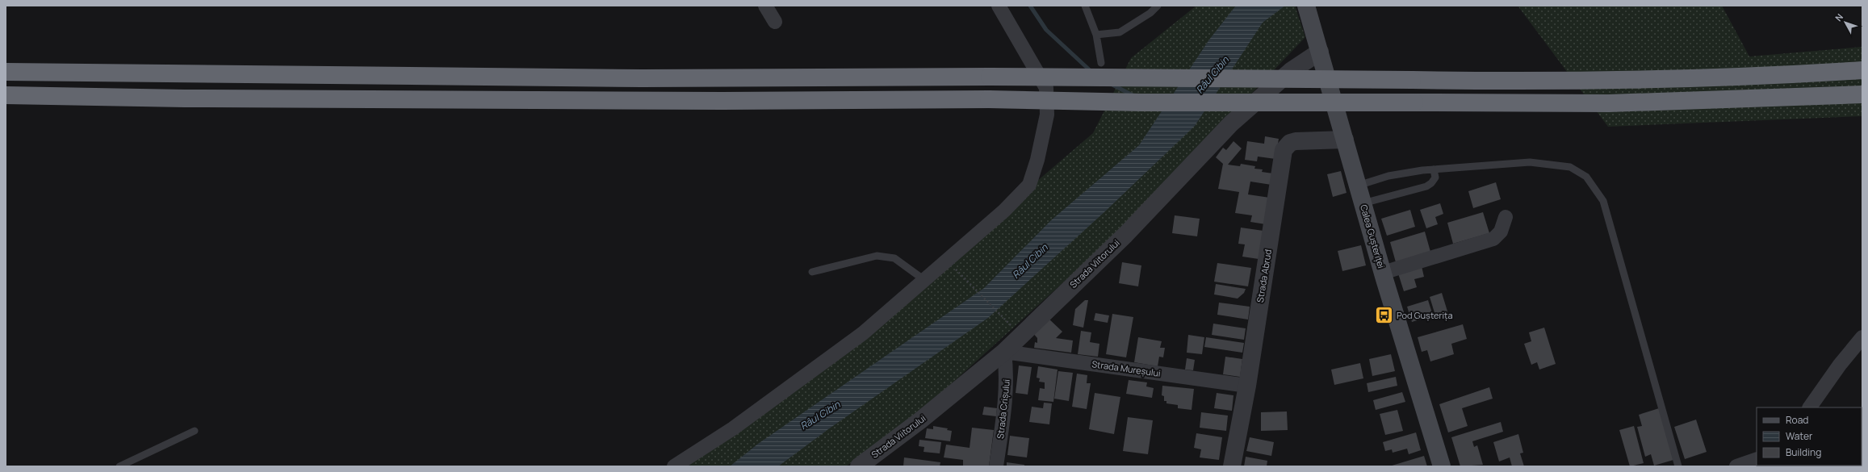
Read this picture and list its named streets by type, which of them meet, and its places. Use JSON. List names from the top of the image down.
{
  "streets": {
    "main road": ["Calea Gușteriței"],
    "street": [
      "Strada Viitorului",
      "Strada Abrud",
      "Strada Mureșului",
      "Strada Crișului"
    ]
  },
  "crossings": [
    ["Calea Gușteriței", "Strada Viitorului"],
    ["Calea Gușteriței", "Strada Abrud"],
    ["Strada Viitorului", "Strada Mureșului"],
    ["Strada Viitorului", "Strada Crișului"],
    ["Strada Abrud", "Strada Mureșului"],
    ["Strada Mureșului", "Strada Crișului"]
  ],
  "water": ["Râul Cibin"],
  "places": {
    "bus stop": ["Pod Gușterița"]
  },
  "legend": ["Road", "Water", "Building"],
  "north": "top left"
}
